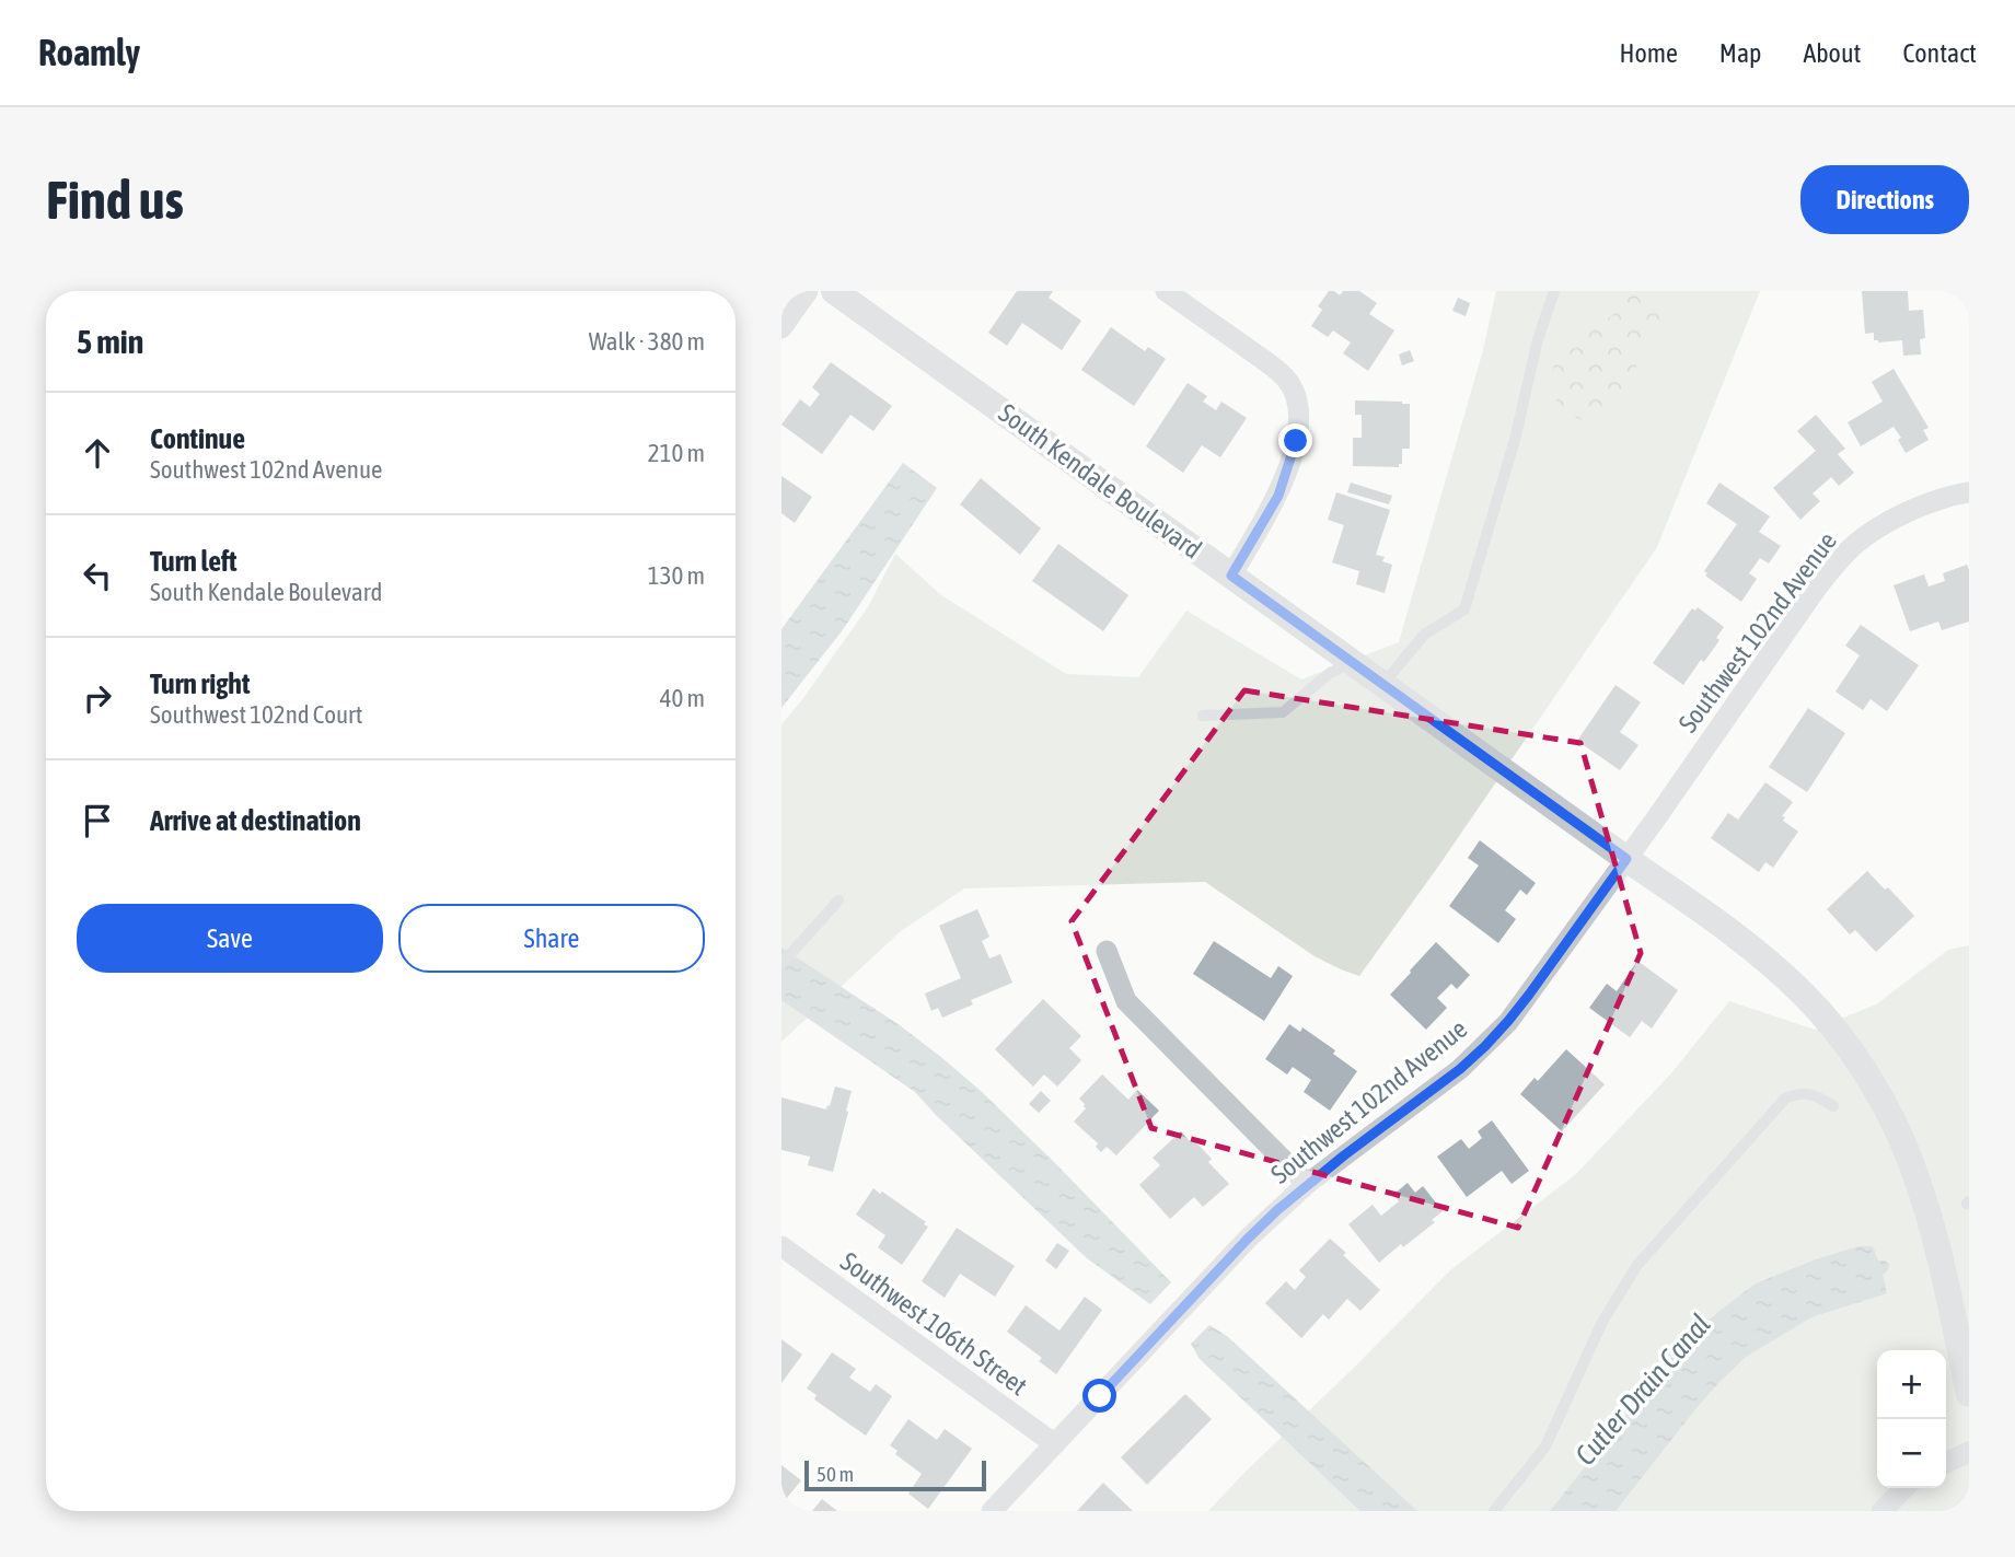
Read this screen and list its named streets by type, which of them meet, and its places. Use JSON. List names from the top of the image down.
{
  "streets": {
    "street": ["South Kendale Boulevard", "Southwest 102nd Avenue", "Southwest 106th Street"]
  },
  "crossings": [
    ["South Kendale Boulevard", "Southwest 102nd Avenue"],
    ["Southwest 102nd Avenue", "Southwest 106th Street"]
  ],
  "water": ["Cutler Drain Canal"],
  "scale_bar": "50 m",
  "page": {
    "header": "Roamly",
    "nav": [
      "Home",
      "Map",
      "About",
      "Contact"
    ],
    "buttons": [
      "Directions",
      ["Save", "Share"]
    ],
    "title": "Find us",
    "heading": ["5 min", "Walk · 380 m"],
    "list": [
      ["Continue", "Southwest 102nd Avenue", "210 m"],
      ["Turn left", "South Kendale Boulevard", "130 m"],
      ["Turn right", "Southwest 102nd Court", "40 m"],
      "Arrive at destination"
    ],
    "map_buttons": ["+", "−"],
    "scale": "50 m"
  }
}
